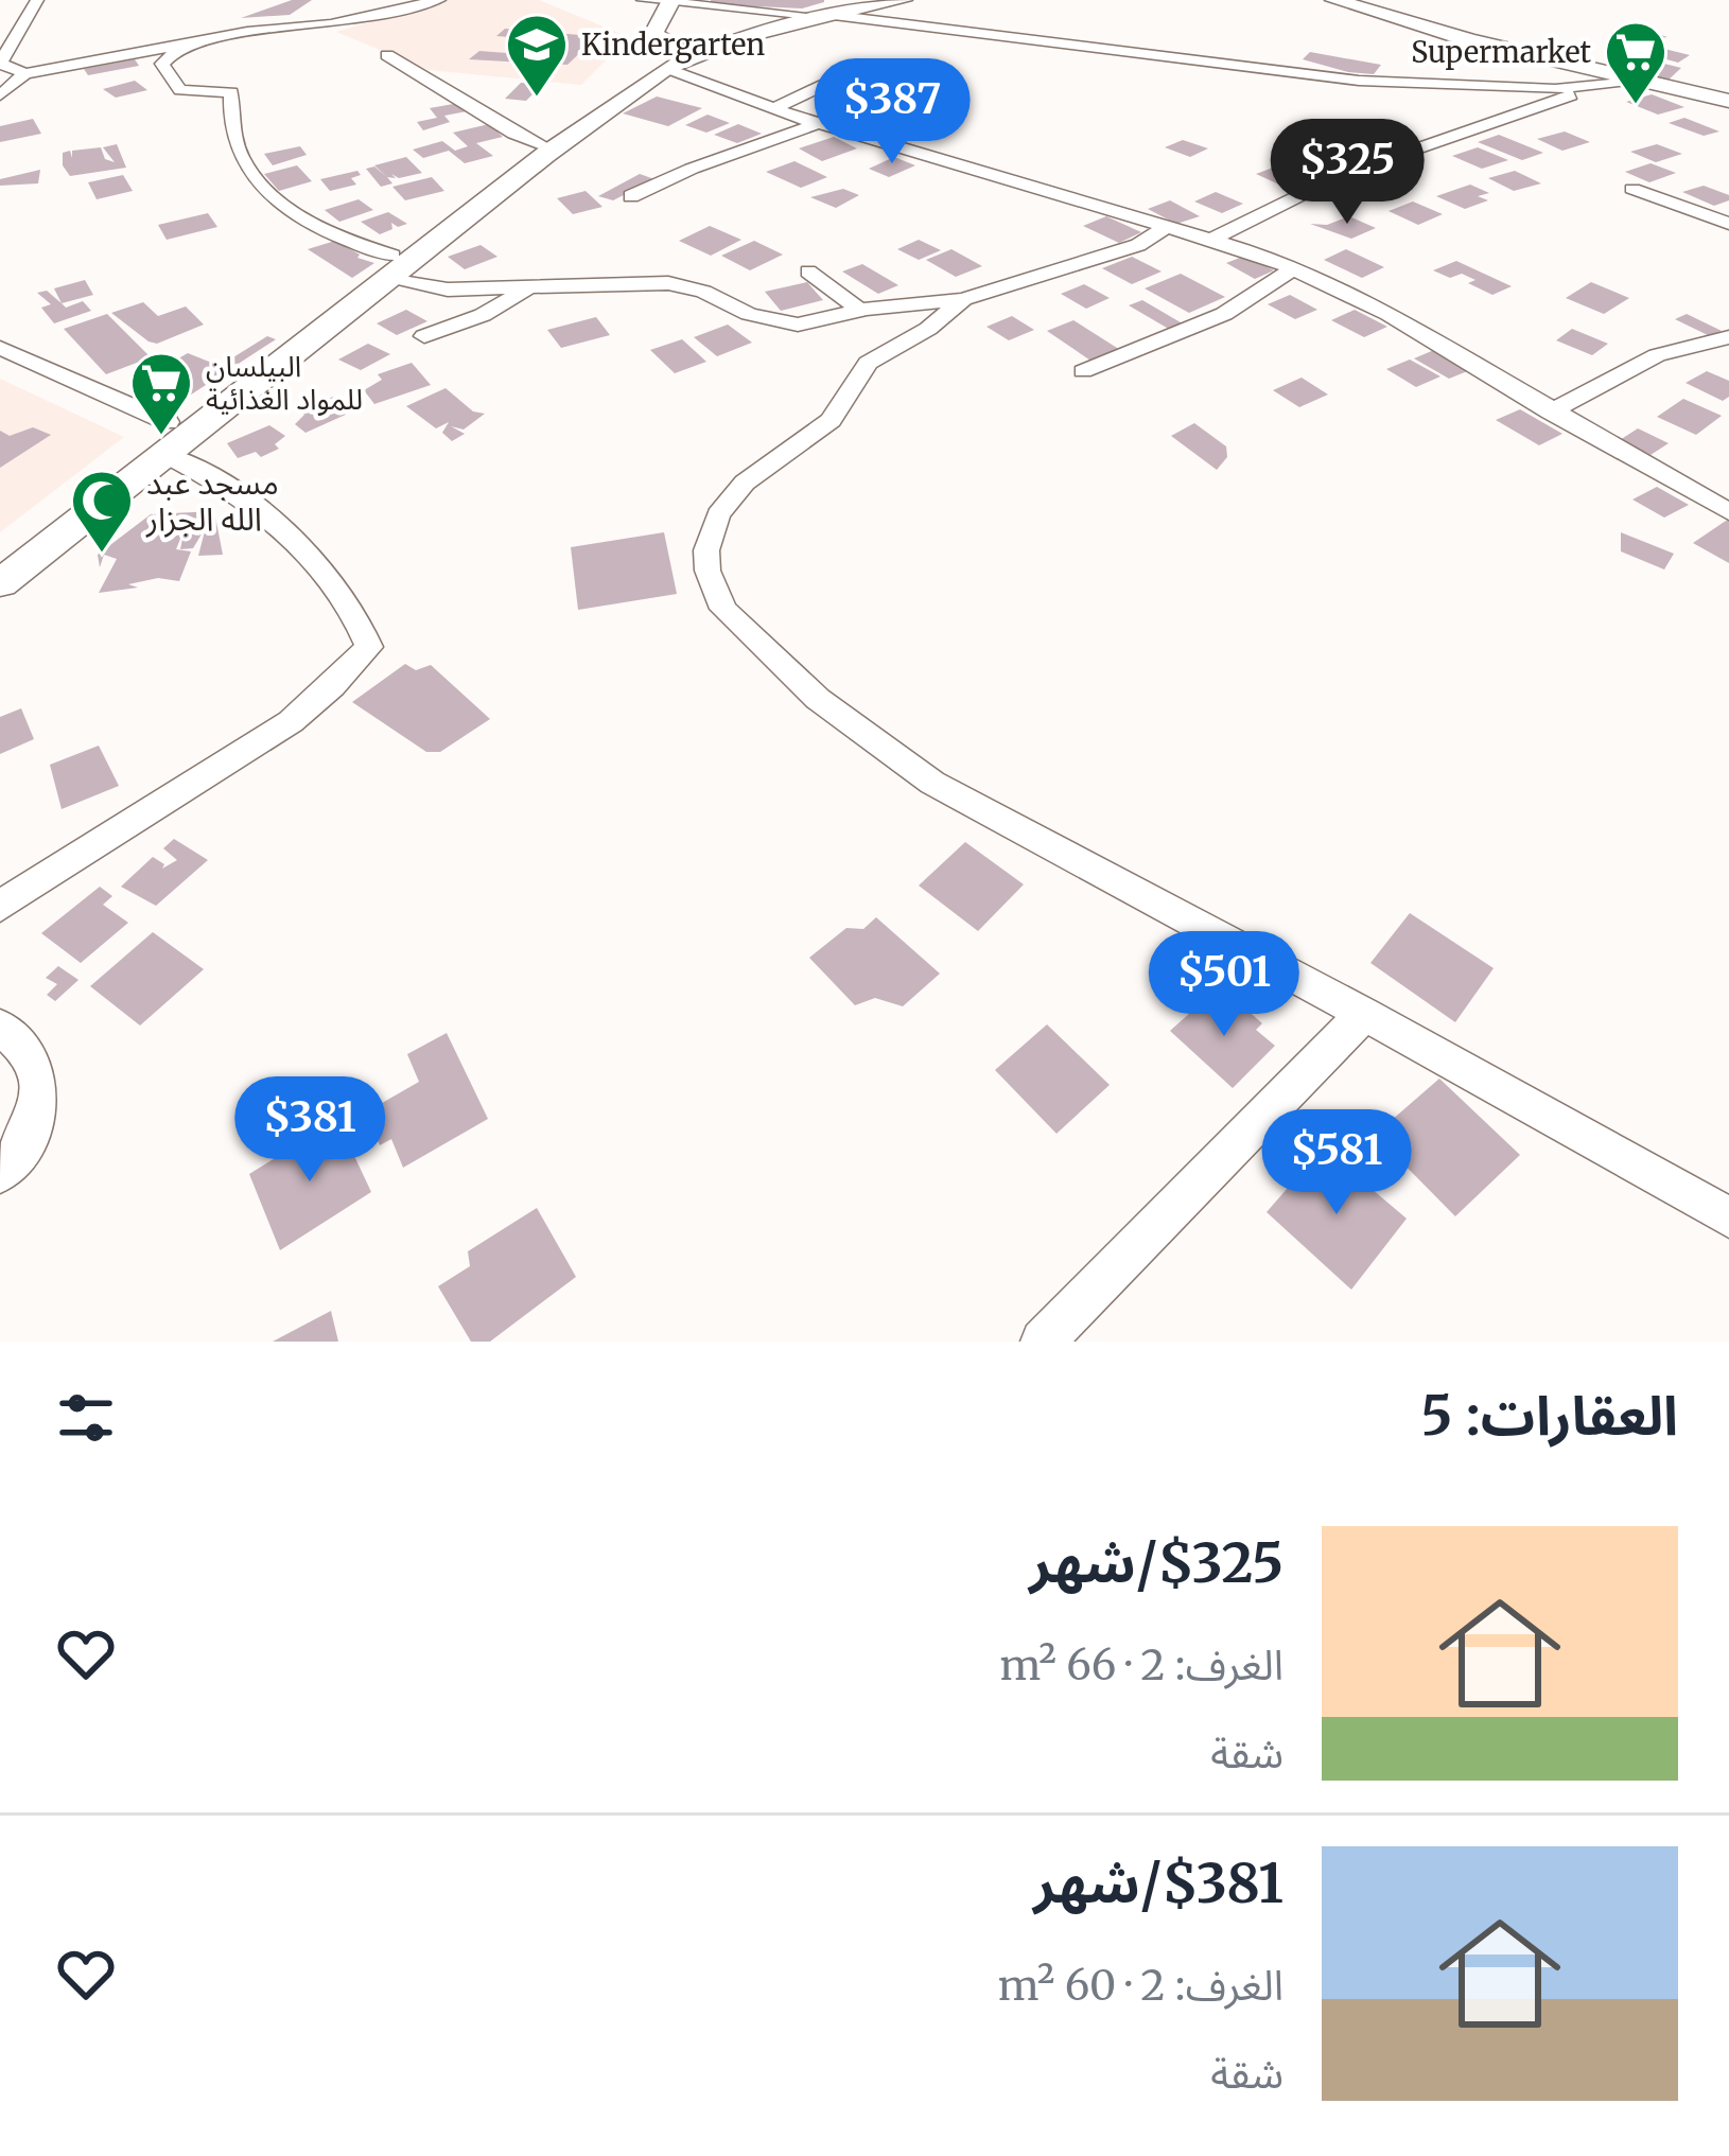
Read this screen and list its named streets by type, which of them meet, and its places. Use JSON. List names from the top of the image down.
{
  "places": {
    "school or university": ["Kindergarten"],
    "supermarket": ["Supermarket", "البيلسان للمواد الغذائية"],
    "mosque": ["مسجد عبد الله الجزار"]
  },
  "page": {
    "price": [
      "$387",
      "$325",
      "$501",
      "$381",
      "$581"
    ],
    "heading": "العقارات: 5",
    "list": [
      {
        "name": "$325/شهر",
        "note": "الغرف: 2 · 66 m² · شقة"
      },
      {
        "name": "$381/شهر",
        "note": "الغرف: 2 · 60 m² · شقة"
      }
    ]
  }
}
